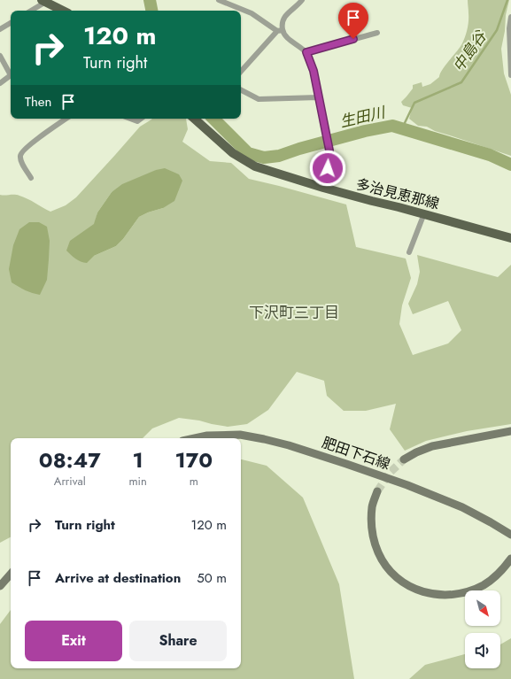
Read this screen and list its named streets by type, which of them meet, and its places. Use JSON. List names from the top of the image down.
{
  "streets": {
    "main road": ["多治見恵那線", "肥田下石線"]
  },
  "districts": ["下沢町三丁目"],
  "water": ["中島谷", "生田川"],
  "north": "bottom right",
  "page": {
    "turn": ["120 m", "Turn right"],
    "then": "Then",
    "eta": [
      "08:47",
      "Arrival",
      "1",
      "min",
      "170",
      "m"
    ],
    "list": [
      {
        "name": "Turn right",
        "value": "120 m"
      },
      {
        "name": "Arrive at destination",
        "value": "50 m"
      }
    ],
    "buttons": ["Exit", "Share"]
  }
}
